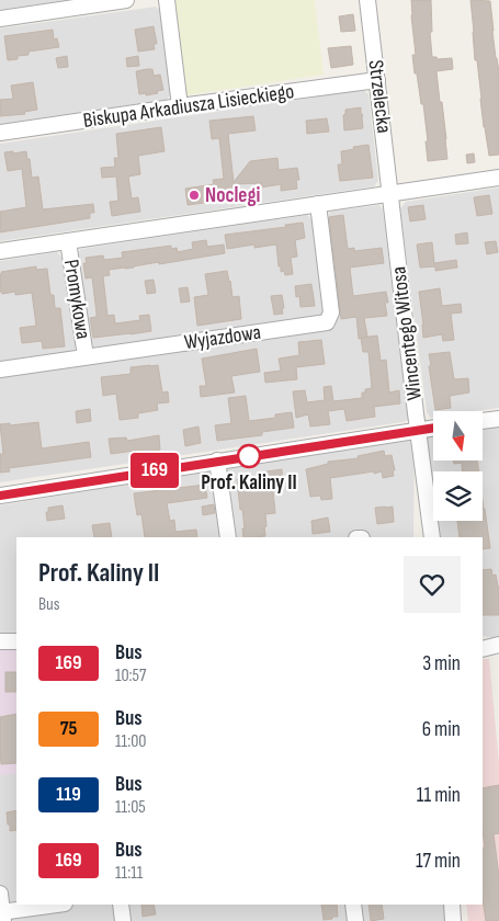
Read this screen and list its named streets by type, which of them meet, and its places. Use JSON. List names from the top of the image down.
{
  "streets": {
    "street": [
      "Strzelecka",
      "Biskupa Arkadiusza Lisieckiego",
      "Promykowa",
      "Wincentego Witosa",
      "Wyjazdowa"
    ]
  },
  "crossings": [
    ["Strzelecka", "Biskupa Arkadiusza Lisieckiego"],
    ["Strzelecka", "Wincentego Witosa"],
    ["Promykowa", "Wyjazdowa"]
  ],
  "places": ["Noclegi", "Prof. Kaliny II"],
  "lines": ["bus line 169"],
  "north": "bottom",
  "page": {
    "on_map": "169",
    "heading": ["Prof. Kaliny II", "Bus"],
    "list": [
      {
        "mark": "169",
        "name": "Bus",
        "note": "10:57",
        "value": "3 min"
      },
      {
        "mark": "75",
        "name": "Bus",
        "note": "11:00",
        "value": "6 min"
      },
      {
        "mark": "119",
        "name": "Bus",
        "note": "11:05",
        "value": "11 min"
      },
      {
        "mark": "169",
        "name": "Bus",
        "note": "11:11",
        "value": "17 min"
      }
    ]
  }
}
